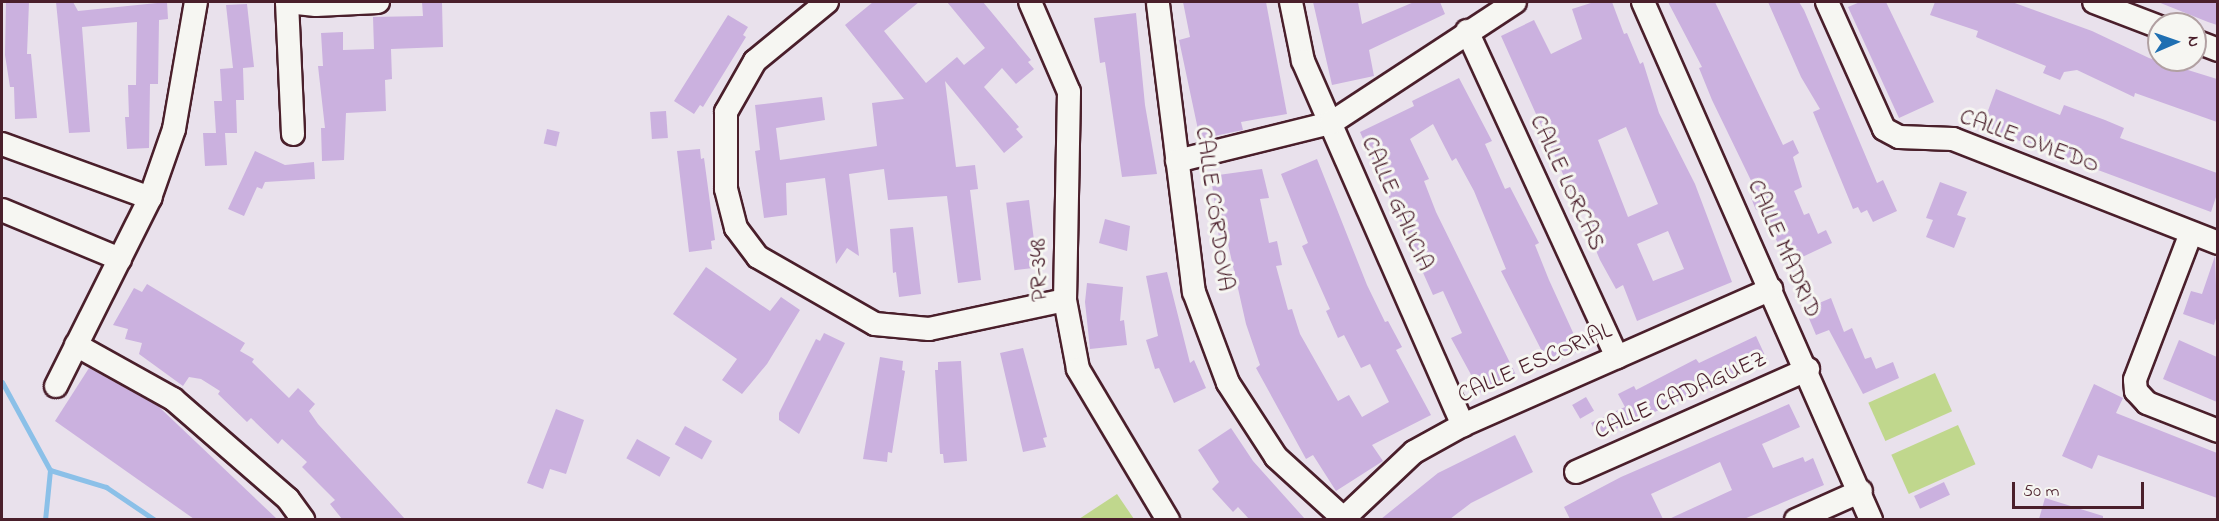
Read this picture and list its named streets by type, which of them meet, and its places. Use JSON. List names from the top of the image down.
{
  "streets": {
    "street": [
      "CALLE OVIEDO",
      "CALLE LORCAS",
      "CALLE GALICIA",
      "CALLE CÓRDOVA",
      "CALLE MADRID",
      "PR-348",
      "CALLE ESCORIAL",
      "CALLE CADAGUEZ"
    ]
  },
  "crossings": [
    ["CALLE LORCAS", "CALLE ESCORIAL"],
    ["CALLE GALICIA", "CALLE ESCORIAL"],
    ["CALLE CÓRDOVA", "CALLE ESCORIAL"],
    ["CALLE MADRID", "CALLE ESCORIAL"],
    ["CALLE MADRID", "CALLE CADAGUEZ"]
  ],
  "scale_bar": "50 m",
  "north": "right"
}
